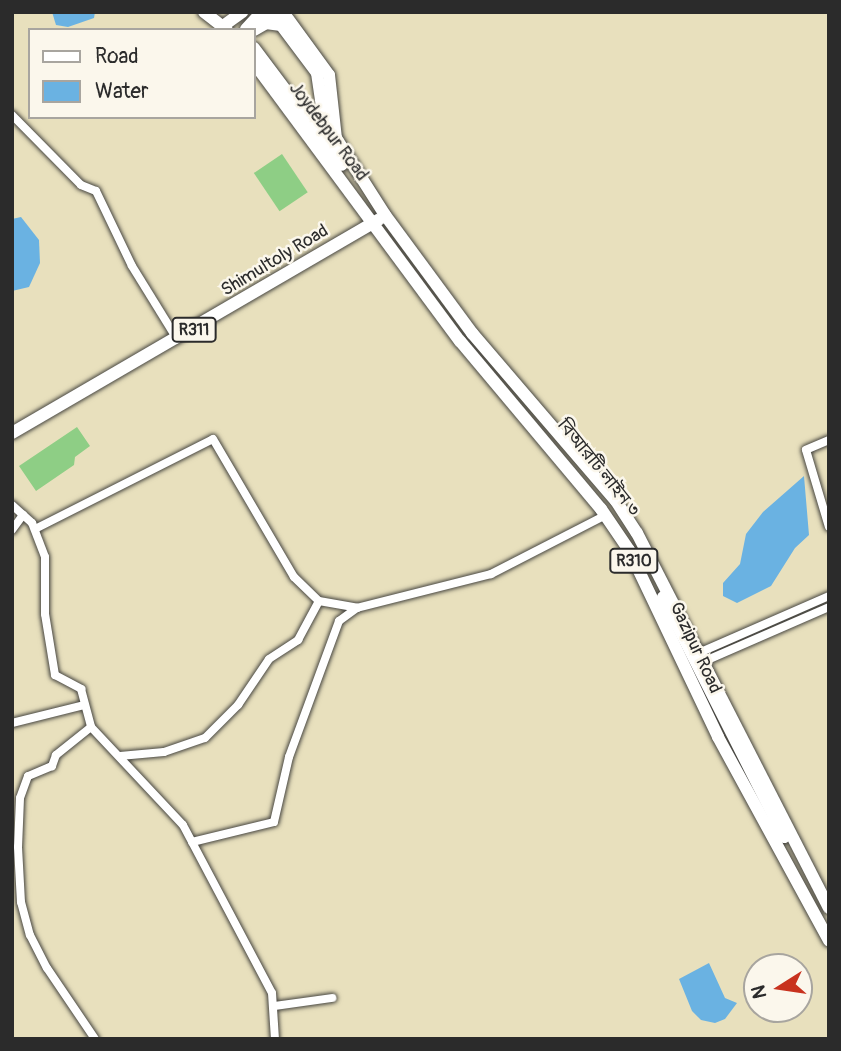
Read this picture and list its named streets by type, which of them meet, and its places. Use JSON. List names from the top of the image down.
{
  "streets": {
    "main road": [
      "Joydebpur Road",
      "Shimultoly Road",
      "R311",
      "বিআরটি লাইন ৩",
      "R310",
      "Gazipur Road"
    ]
  },
  "crossings": [
    ["Joydebpur Road", "Shimultoly Road"],
    ["Joydebpur Road", "বিআরটি লাইন ৩"],
    ["Joydebpur Road", "Gazipur Road"],
    ["Shimultoly Road", "বিআরটি লাইন ৩"],
    ["Shimultoly Road", "Gazipur Road"],
    ["বিআরটি লাইন ৩", "Gazipur Road"]
  ],
  "legend": ["Road", "Water"],
  "north": "left"
}
